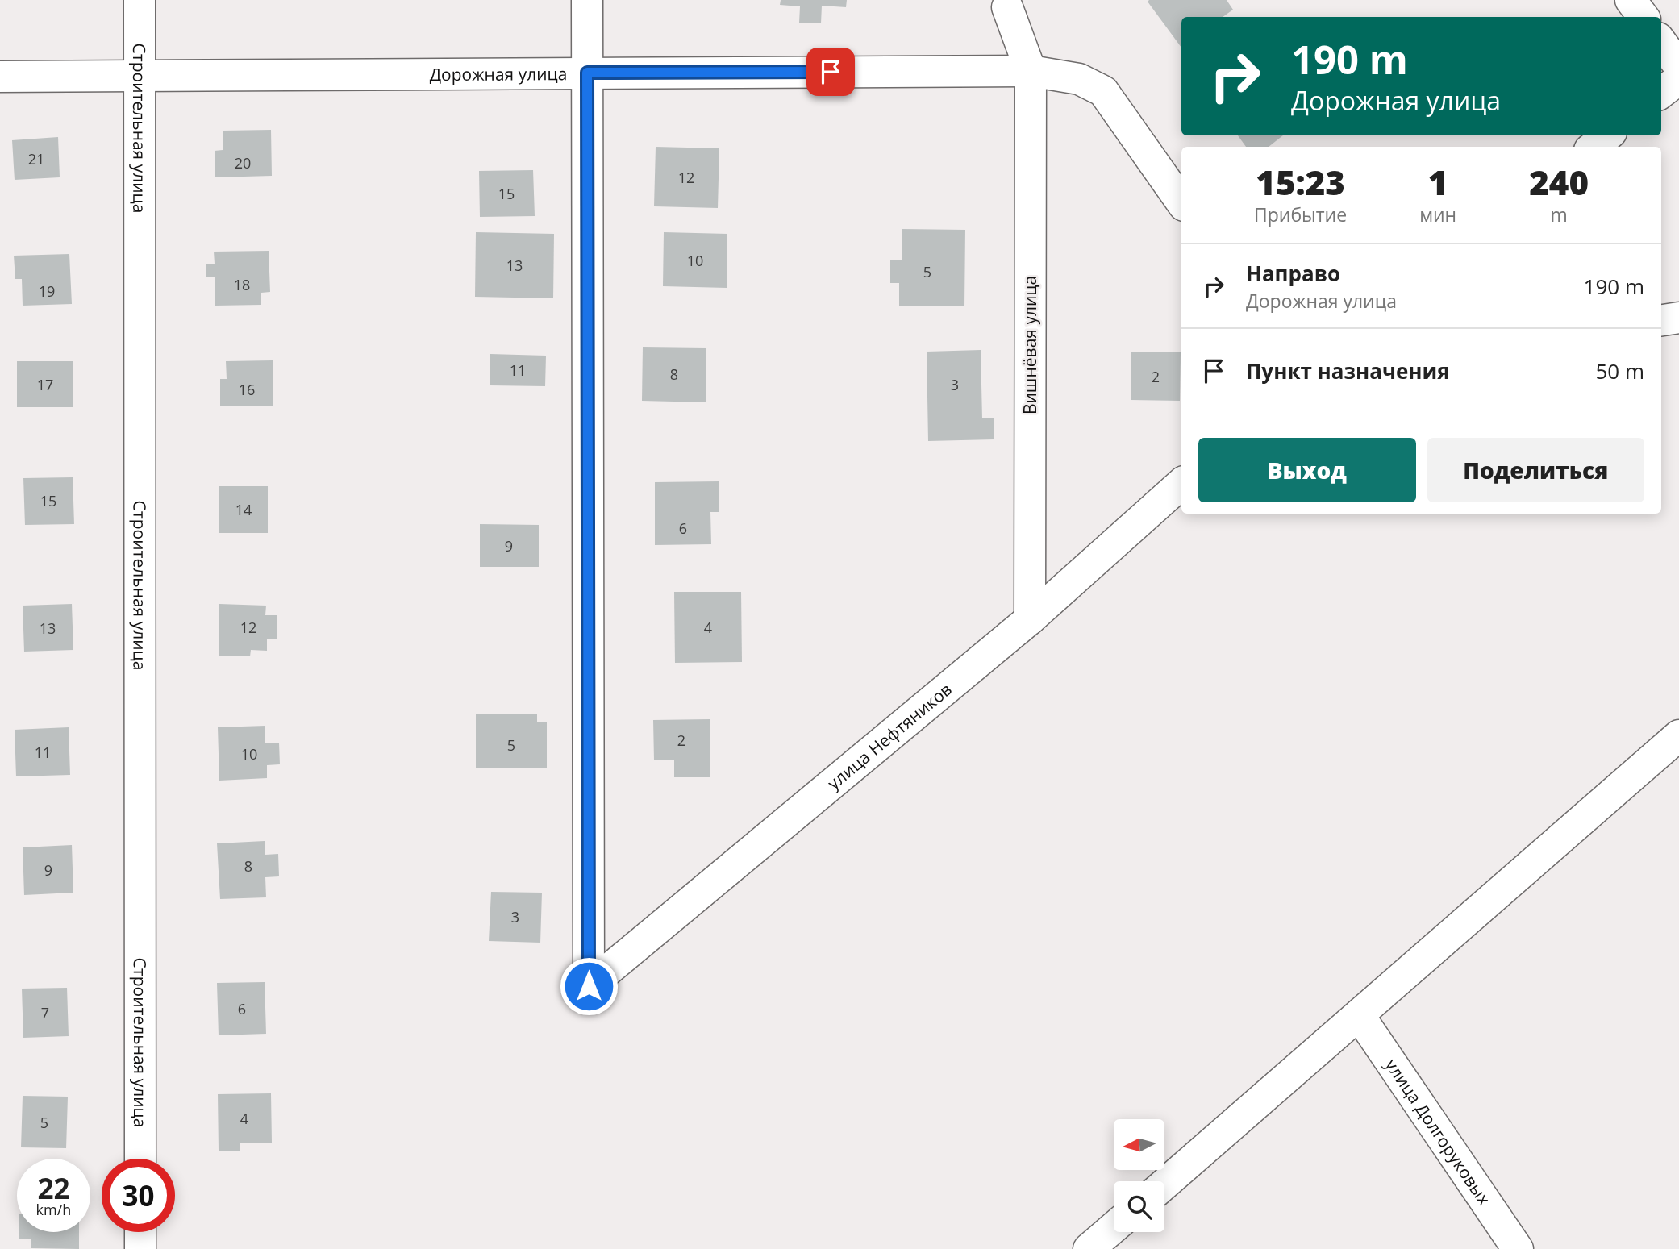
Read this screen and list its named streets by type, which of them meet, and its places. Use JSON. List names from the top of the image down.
{
  "streets": {
    "street": [
      "Дорожная улица",
      "Строительная улица",
      "Вишнёвая улица",
      "улица Нефтяников",
      "улица Долгоруковых"
    ]
  },
  "crossings": [
    ["Дорожная улица", "Строительная улица"],
    ["Дорожная улица", "Вишнёвая улица"],
    ["Дорожная улица", "улица Нефтяников"],
    ["Вишнёвая улица", "улица Нефтяников"]
  ],
  "house_numbers": [
    "21",
    "20",
    "12",
    "15",
    "10",
    "13",
    "5",
    "18",
    "19",
    "11",
    "8",
    "2",
    "17",
    "3",
    "16",
    "15",
    "14",
    "6",
    "9",
    "12",
    "4",
    "13",
    "2",
    "5",
    "11",
    "10",
    "8",
    "9",
    "3",
    "6",
    "7",
    "4",
    "5"
  ],
  "north": "left",
  "page": {
    "turn": ["190 m", "Дорожная улица"],
    "eta": [
      "15:23",
      "Прибытие",
      "1",
      "мин",
      "240",
      "m"
    ],
    "list": [
      {
        "name": "Направо",
        "note": "Дорожная улица",
        "value": "190 m"
      },
      {
        "name": "Пункт назначения",
        "value": "50 m"
      }
    ],
    "buttons": ["Выход", "Поделиться"],
    "speed": "22 km/h",
    "limit": "30"
  }
}
